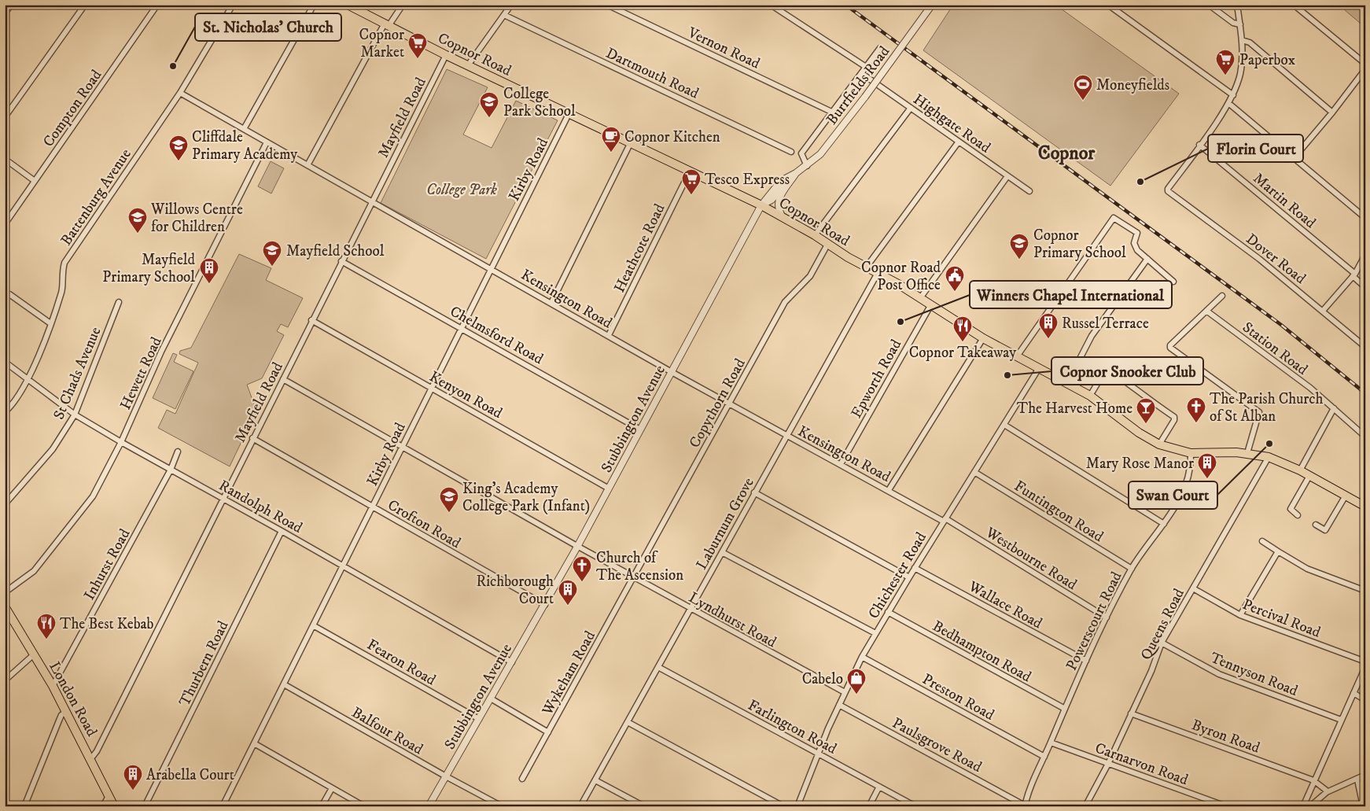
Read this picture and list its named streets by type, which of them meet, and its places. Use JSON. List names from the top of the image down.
{
  "streets": {
    "main road": ["Copnor Road", "London Road"],
    "street": [
      "Vernon Road",
      "Dartmouth Road",
      "Burrfields Road",
      "Compton Road",
      "Mayfield Road",
      "Highgate Road",
      "Kirby Road",
      "Battenburg Avenue",
      "Martin Road",
      "Heathcote Road",
      "Dover Road",
      "Kensington Road",
      "Chelmsford Road",
      "Station Road",
      "St Chads Avenue",
      "Hewett Road",
      "Epworth Road",
      "Kenyon Road",
      "Copythorn Road",
      "Stubbington Avenue",
      "Randolph Road",
      "Funtington Road",
      "Crofton Road",
      "Laburnum Grove",
      "Westbourne Road",
      "Inhurst Road",
      "Chichester Road",
      "Wallace Road",
      "Percival Road",
      "Lyndhurst Road",
      "Powerscourt Road",
      "Queens Road",
      "Bedhampton Road",
      "Fearon Road",
      "Thurbern Road",
      "Wykeham Road",
      "Tennyson Road",
      "Preston Road",
      "Farlington Road",
      "Balfour Road",
      "Byron Road",
      "Paulsgrove Road",
      "Carnarvon Road"
    ]
  },
  "crossings": [
    ["Copnor Road", "Burrfields Road"],
    ["Copnor Road", "Mayfield Road"],
    ["Copnor Road", "Kirby Road"],
    ["Copnor Road", "Heathcote Road"],
    ["Copnor Road", "Epworth Road"],
    ["Copnor Road", "Copythorn Road"],
    ["Copnor Road", "Stubbington Avenue"],
    ["Copnor Road", "Laburnum Grove"],
    ["Copnor Road", "Chichester Road"],
    ["Copnor Road", "Powerscourt Road"],
    ["Copnor Road", "Queens Road"],
    ["Burrfields Road", "Stubbington Avenue"],
    ["Mayfield Road", "Kensington Road"],
    ["Mayfield Road", "Chelmsford Road"],
    ["Mayfield Road", "Kenyon Road"],
    ["Mayfield Road", "Randolph Road"],
    ["Mayfield Road", "Crofton Road"],
    ["Mayfield Road", "Lyndhurst Road"],
    ["Mayfield Road", "London Road"],
    ["Kirby Road", "Kensington Road"],
    ["Kirby Road", "Chelmsford Road"],
    ["Kirby Road", "Kenyon Road"],
    ["Kirby Road", "Randolph Road"],
    ["Kirby Road", "Crofton Road"],
    ["Kirby Road", "Lyndhurst Road"],
    ["Kirby Road", "Fearon Road"],
    ["Kirby Road", "Balfour Road"],
    ["Battenburg Avenue", "Kensington Road"],
    ["Battenburg Avenue", "Randolph Road"],
    ["Martin Road", "Dover Road"],
    ["Heathcote Road", "Kensington Road"],
    ["Kensington Road", "Hewett Road"],
    ["Kensington Road", "Epworth Road"],
    ["Kensington Road", "Copythorn Road"],
    ["Kensington Road", "Stubbington Avenue"],
    ["Kensington Road", "Laburnum Grove"],
    ["Kensington Road", "Westbourne Road"],
    ["Kensington Road", "Chichester Road"],
    ["Chelmsford Road", "Stubbington Avenue"],
    ["St Chads Avenue", "Randolph Road"],
    ["Hewett Road", "Randolph Road"],
    ["Kenyon Road", "Stubbington Avenue"],
    ["Copythorn Road", "Lyndhurst Road"],
    ["Copythorn Road", "Wykeham Road"],
    ["Stubbington Avenue", "Randolph Road"],
    ["Stubbington Avenue", "Crofton Road"],
    ["Stubbington Avenue", "Lyndhurst Road"],
    ["Stubbington Avenue", "Fearon Road"],
    ["Stubbington Avenue", "Balfour Road"],
    ["Randolph Road", "Inhurst Road"],
    ["Randolph Road", "Thurbern Road"],
    ["Funtington Road", "Chichester Road"],
    ["Funtington Road", "Powerscourt Road"],
    ["Laburnum Grove", "Lyndhurst Road"],
    ["Laburnum Grove", "Farlington Road"],
    ["Westbourne Road", "Chichester Road"],
    ["Westbourne Road", "Powerscourt Road"],
    ["Inhurst Road", "London Road"],
    ["Chichester Road", "Wallace Road"],
    ["Chichester Road", "Lyndhurst Road"],
    ["Chichester Road", "Bedhampton Road"],
    ["Chichester Road", "Preston Road"],
    ["Chichester Road", "Farlington Road"],
    ["Chichester Road", "Paulsgrove Road"],
    ["Wallace Road", "Powerscourt Road"],
    ["Percival Road", "Queens Road"],
    ["Lyndhurst Road", "Wykeham Road"],
    ["Powerscourt Road", "Bedhampton Road"],
    ["Powerscourt Road", "Preston Road"],
    ["Powerscourt Road", "Paulsgrove Road"],
    ["Powerscourt Road", "Carnarvon Road"],
    ["Queens Road", "Tennyson Road"],
    ["Queens Road", "Byron Road"],
    ["Queens Road", "Carnarvon Road"]
  ],
  "districts": ["Copnor"],
  "parks": ["College Park"],
  "places": {
    "supermarket": ["Copnor Market", "Paperbox", "Tesco Express"],
    "other": [
      "St. Nicholas’ Church",
      "Florin Court",
      "Winners Chapel International",
      "Copnor Snooker Club",
      "Swan Court"
    ],
    "sports": ["Moneyfields"],
    "school or university": [
      "College Park School",
      "Cliffdale Primary Academy",
      "Willows Centre for Children",
      "Copnor Primary School",
      "Mayfield School",
      "King's Academy College Park (Infant)"
    ],
    "cafe": ["Copnor Kitchen"],
    "building": [
      "Mayfield Primary School",
      "Russel Terrace",
      "Mary Rose Manor",
      "Richborough Court",
      "Arabella Court"
    ],
    "public building": ["Copnor Road Post Office"],
    "restaurant": ["Copnor Takeaway", "The Best Kebab"],
    "church": ["The Parish Church of St Alban", "Church of The Ascension"],
    "bar": ["The Harvest Home"],
    "shop": ["Cabelo"]
  }
}
